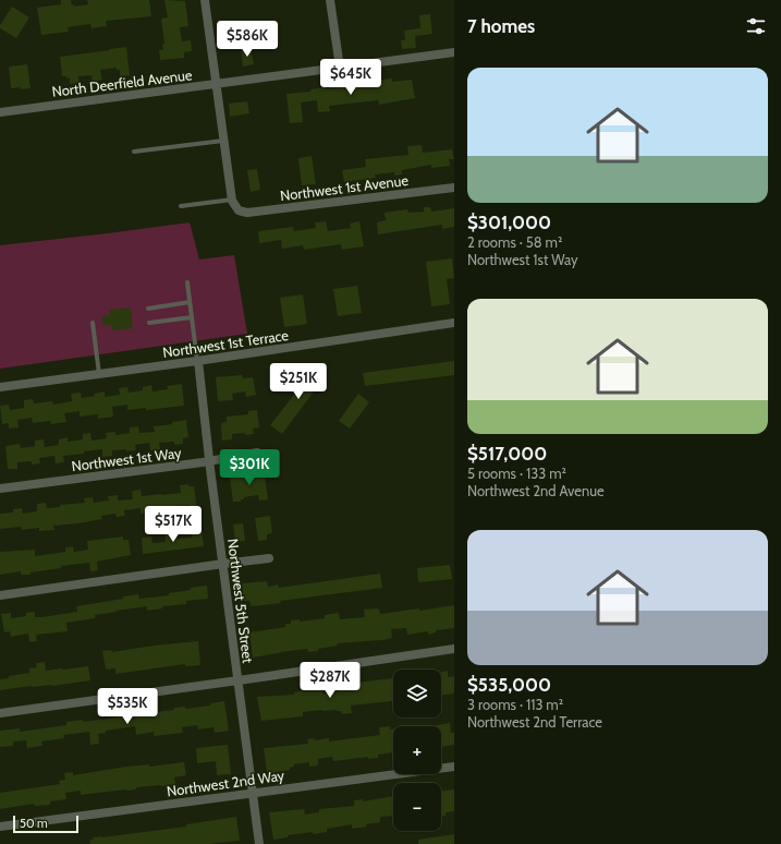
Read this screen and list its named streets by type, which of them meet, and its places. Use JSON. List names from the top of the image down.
{
  "streets": {
    "street": [
      "North Deerfield Avenue",
      "Northwest 1st Avenue",
      "Northwest 1st Terrace",
      "Northwest 1st Way",
      "Northwest 5th Street",
      "Northwest 2nd Way"
    ]
  },
  "crossings": [
    ["Northwest 1st Terrace", "Northwest 5th Street"],
    ["Northwest 1st Way", "Northwest 5th Street"],
    ["Northwest 5th Street", "Northwest 2nd Way"]
  ],
  "scale_bar": "50 m",
  "page": {
    "heading": "7 homes",
    "price": [
      "$586K",
      "$645K",
      "$251K",
      "$301K",
      "$517K",
      "$287K",
      "$535K"
    ],
    "list": [
      {
        "name": "$301,000",
        "note": "2 rooms · 58 m² · Northwest 1st Way"
      },
      {
        "name": "$517,000",
        "note": "5 rooms · 133 m² · Northwest 2nd Avenue"
      },
      {
        "name": "$535,000",
        "note": "3 rooms · 113 m² · Northwest 2nd Terrace"
      }
    ],
    "map_buttons": ["+", "−"],
    "scale": "50 m"
  }
}
